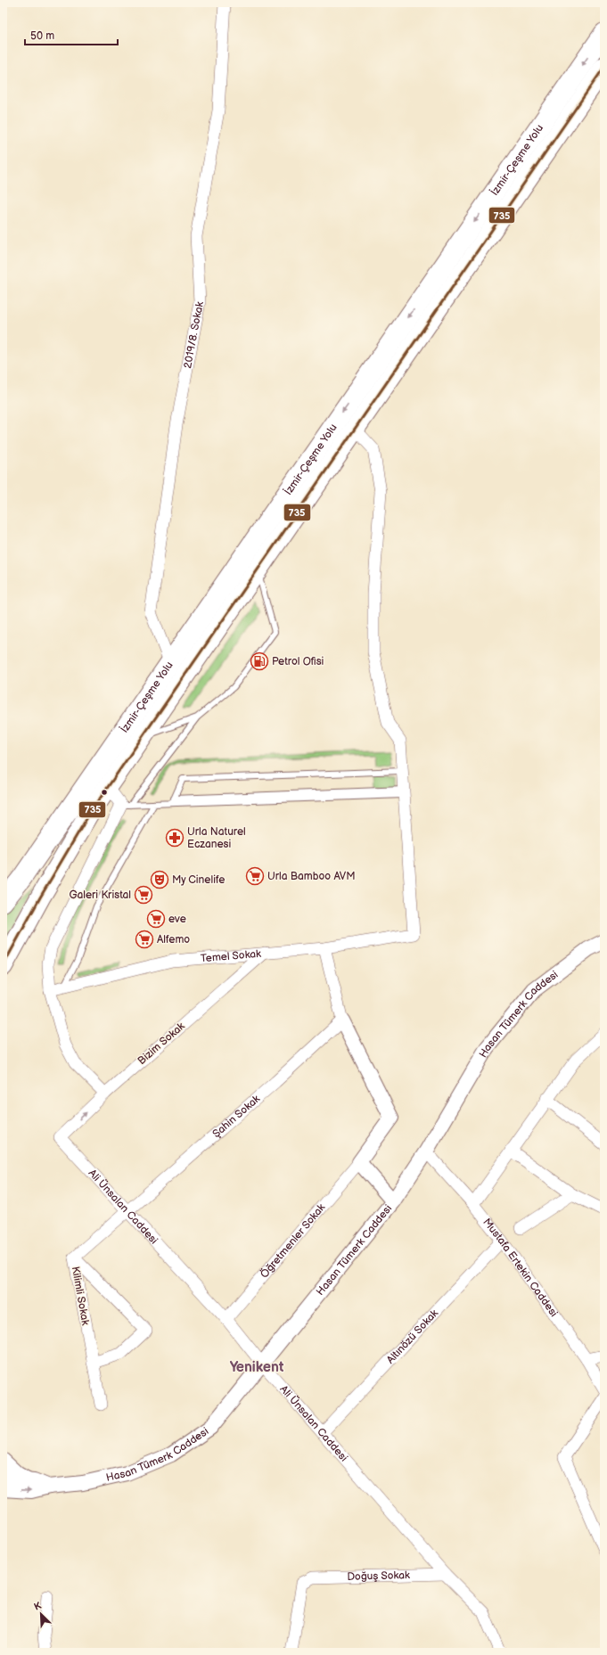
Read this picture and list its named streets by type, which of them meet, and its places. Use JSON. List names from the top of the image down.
{
  "streets": {
    "highway": ["İzmir-Çeşme Yolu"],
    "street": [
      "2019/8. Sokak",
      "Temel Sokak",
      "Hasan Tümerk Caddesi",
      "Bizim Sokak",
      "Şahin Sokak",
      "Ali Ünsalan Caddesi",
      "Öğretmenler Sokak",
      "Mustafa Ertekin Caddesi",
      "Kilimli Sokak",
      "Altınözü Sokak",
      "Doğuş Sokak"
    ]
  },
  "crossings": [
    ["İzmir-Çeşme Yolu", "2019/8. Sokak"],
    ["Temel Sokak", "Bizim Sokak"],
    ["Hasan Tümerk Caddesi", "Ali Ünsalan Caddesi"],
    ["Hasan Tümerk Caddesi", "Mustafa Ertekin Caddesi"],
    ["Bizim Sokak", "Ali Ünsalan Caddesi"],
    ["Şahin Sokak", "Ali Ünsalan Caddesi"],
    ["Şahin Sokak", "Kilimli Sokak"],
    ["Ali Ünsalan Caddesi", "Öğretmenler Sokak"],
    ["Ali Ünsalan Caddesi", "Kilimli Sokak"],
    ["Ali Ünsalan Caddesi", "Altınözü Sokak"],
    ["Ali Ünsalan Caddesi", "Doğuş Sokak"],
    ["Mustafa Ertekin Caddesi", "Altınözü Sokak"]
  ],
  "districts": ["Yenikent"],
  "places": {
    "fuel station": ["Petrol Ofisi"],
    "pharmacy": ["Urla Naturel Eczanesi"],
    "supermarket": [
      "Urla Bamboo AVM",
      "Galeri Kristal",
      "eve",
      "Alfemo"
    ],
    "theatre": ["My Cinelife"]
  },
  "lines": ["transit line 735"],
  "scale_bar": "50 m",
  "north": "top left"
}
